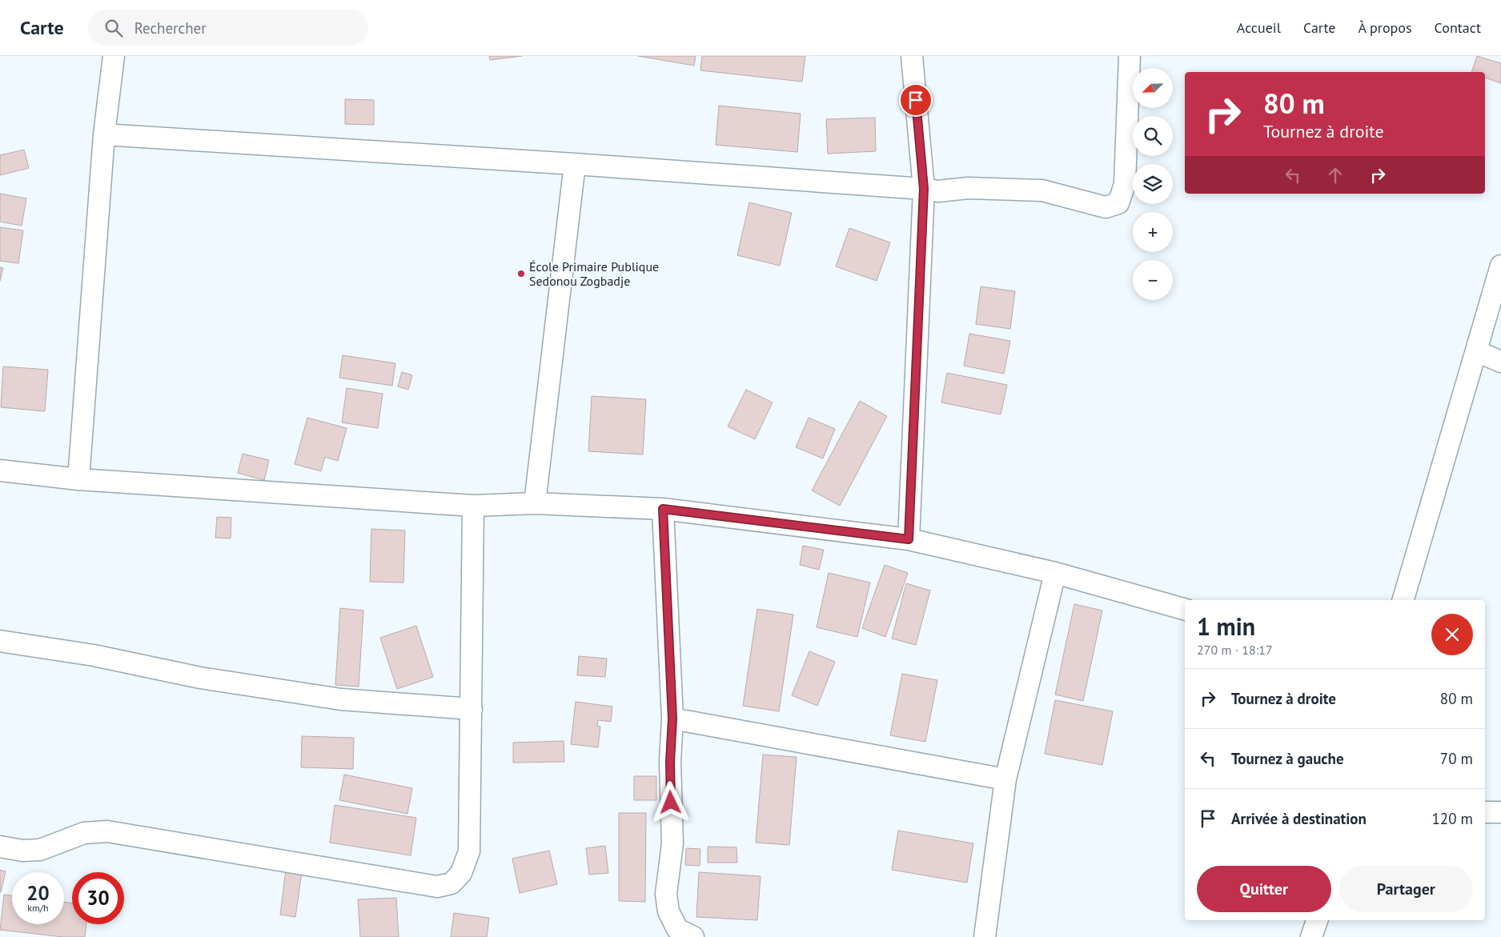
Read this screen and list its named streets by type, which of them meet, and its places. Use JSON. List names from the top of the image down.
{
  "places": ["École Primaire Publique Sedonou Zogbadje"],
  "north": "bottom left",
  "page": {
    "header": "Carte",
    "search": "Rechercher",
    "nav": [
      "Accueil",
      "Carte",
      "À propos",
      "Contact"
    ],
    "map_buttons": ["+", "−"],
    "turn": ["80 m", "Tournez à droite"],
    "heading": ["1 min", "270 m · 18:17"],
    "list": [
      {
        "name": "Tournez à droite",
        "value": "80 m"
      },
      {
        "name": "Tournez à gauche",
        "value": "70 m"
      },
      {
        "name": "Arrivée à destination",
        "value": "120 m"
      }
    ],
    "buttons": ["Quitter", "Partager"],
    "speed": "20 km/h",
    "limit": "30"
  }
}
